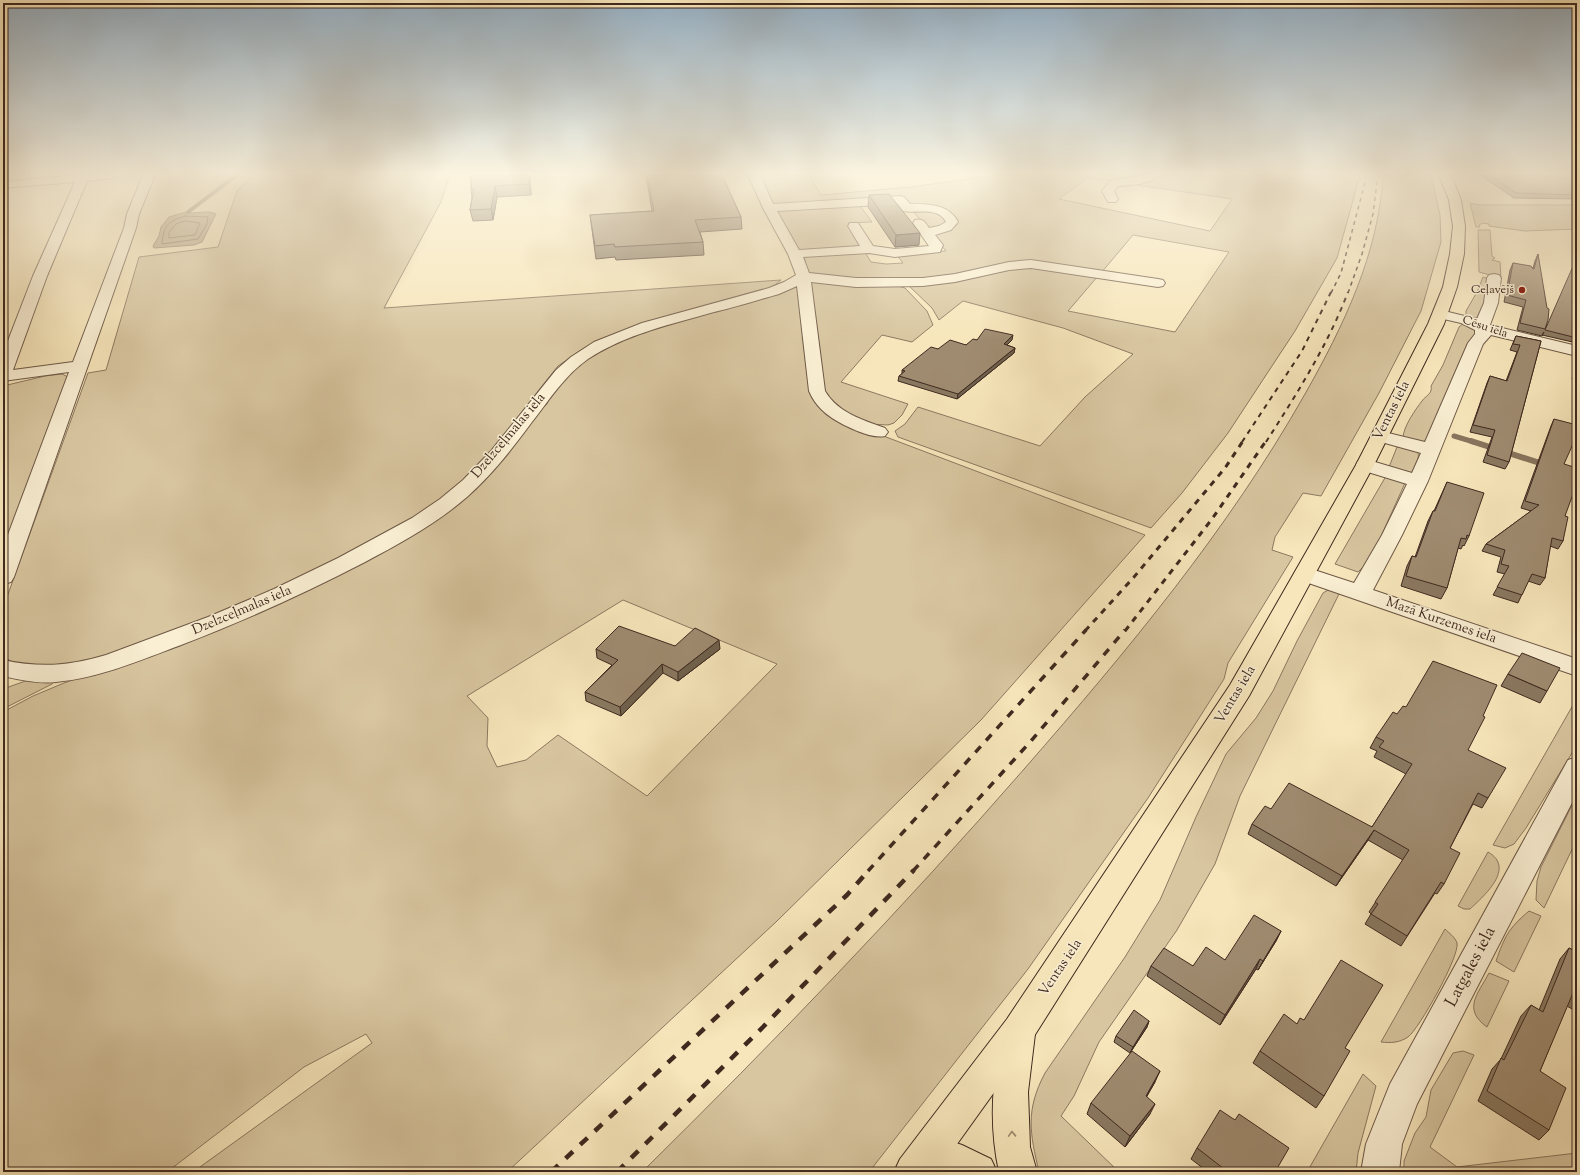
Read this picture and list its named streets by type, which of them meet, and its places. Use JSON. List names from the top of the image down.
{
  "streets": {
    "main road": ["Ventas iela"],
    "street": [
      "Cēsu iela",
      "Dzelzceļmalas iela",
      "Mazā Kurzemes iela",
      "Latgales iela"
    ]
  },
  "crossings": [
    ["Cēsu iela", "Ventas iela"],
    ["Ventas iela", "Mazā Kurzemes iela"]
  ],
  "places": ["Ceļavējš"]
}
